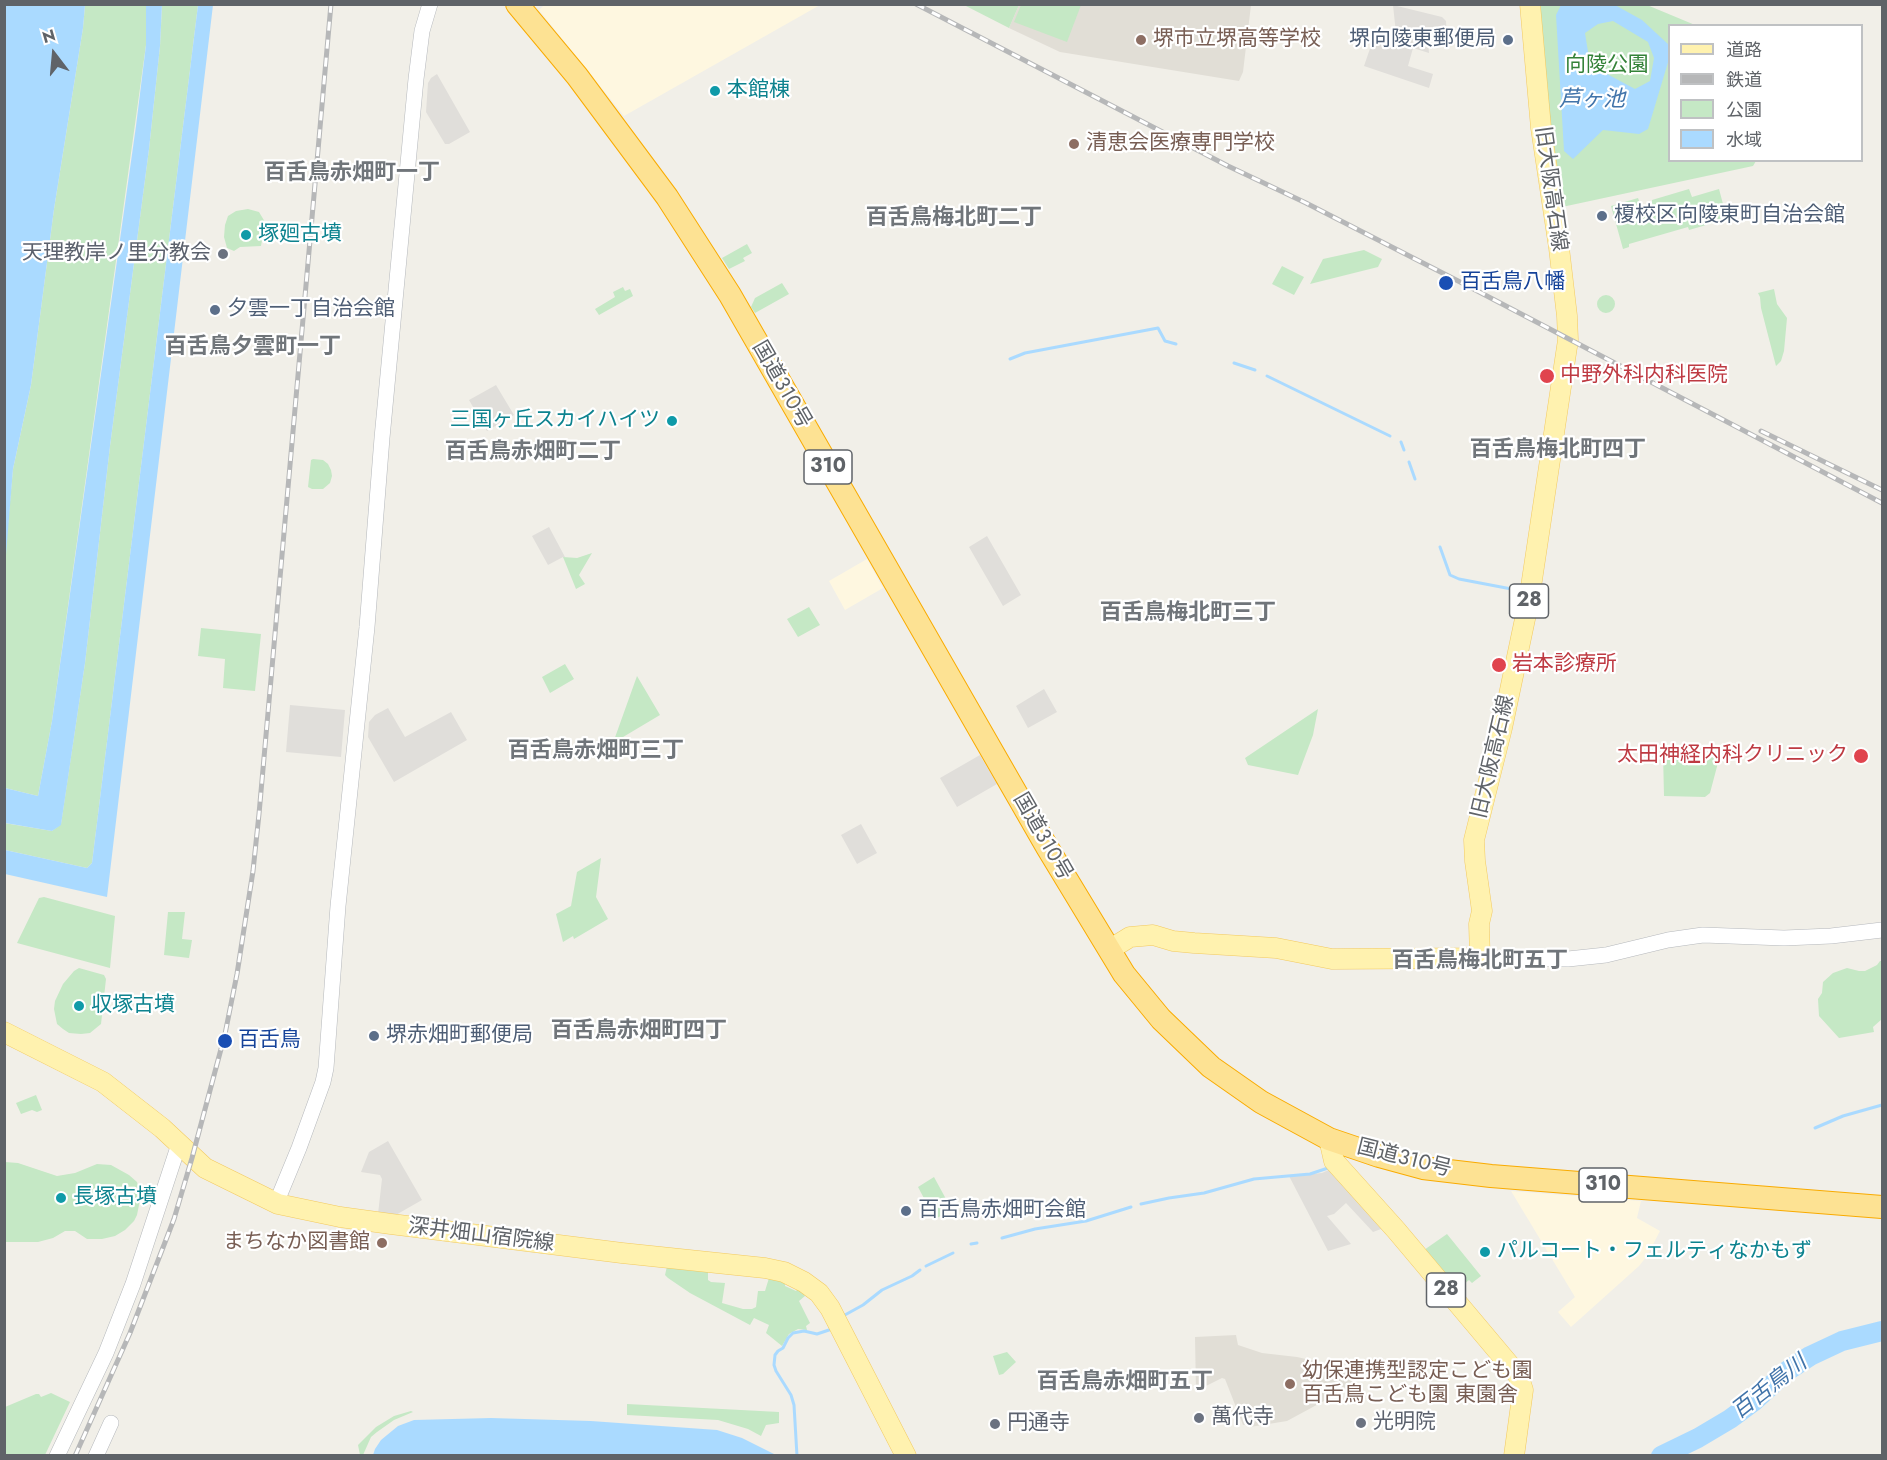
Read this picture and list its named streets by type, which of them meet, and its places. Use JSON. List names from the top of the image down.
{
  "streets": {
    "highway": ["国道310号", "310"],
    "main road": ["旧大阪高石線", "28", "深井畑山宿院線"]
  },
  "crossings": [
    ["国道310号", "28"]
  ],
  "districts": [
    "百舌鳥赤畑町一丁",
    "百舌鳥梅北町二丁",
    "百舌鳥夕雲町一丁",
    "百舌鳥梅北町四丁",
    "百舌鳥赤畑町二丁",
    "百舌鳥梅北町三丁",
    "百舌鳥赤畑町三丁",
    "百舌鳥梅北町五丁",
    "百舌鳥赤畑町四丁",
    "百舌鳥赤畑町五丁"
  ],
  "water": ["芦ヶ池", "百舌鳥川"],
  "parks": ["向陵公園"],
  "places": [
    "堺市立堺高等学校",
    "堺向陵東郵便局",
    "本館棟",
    "清恵会医療専門学校",
    "榎校区向陵東町自治会館",
    "塚廻古墳",
    "天理教岸ノ里分教会",
    "百舌鳥八幡",
    "夕雲一丁自治会館",
    "中野外科内科医院",
    "三国ヶ丘スカイハイツ",
    "岩本診療所",
    "太田神経内科クリニック",
    "収塚古墳",
    "堺赤畑町郵便局",
    "百舌鳥",
    "長塚古墳",
    "百舌鳥赤畑町会館",
    "まちなか図書館",
    "パルコート・フェルティなかもず",
    "幼保連携型認定こども園 百舌鳥こども園 東園舎",
    "萬代寺",
    "光明院",
    "円通寺"
  ],
  "legend": [
    "道路",
    "鉄道",
    "公園",
    "水域"
  ],
  "north": "top"
}
